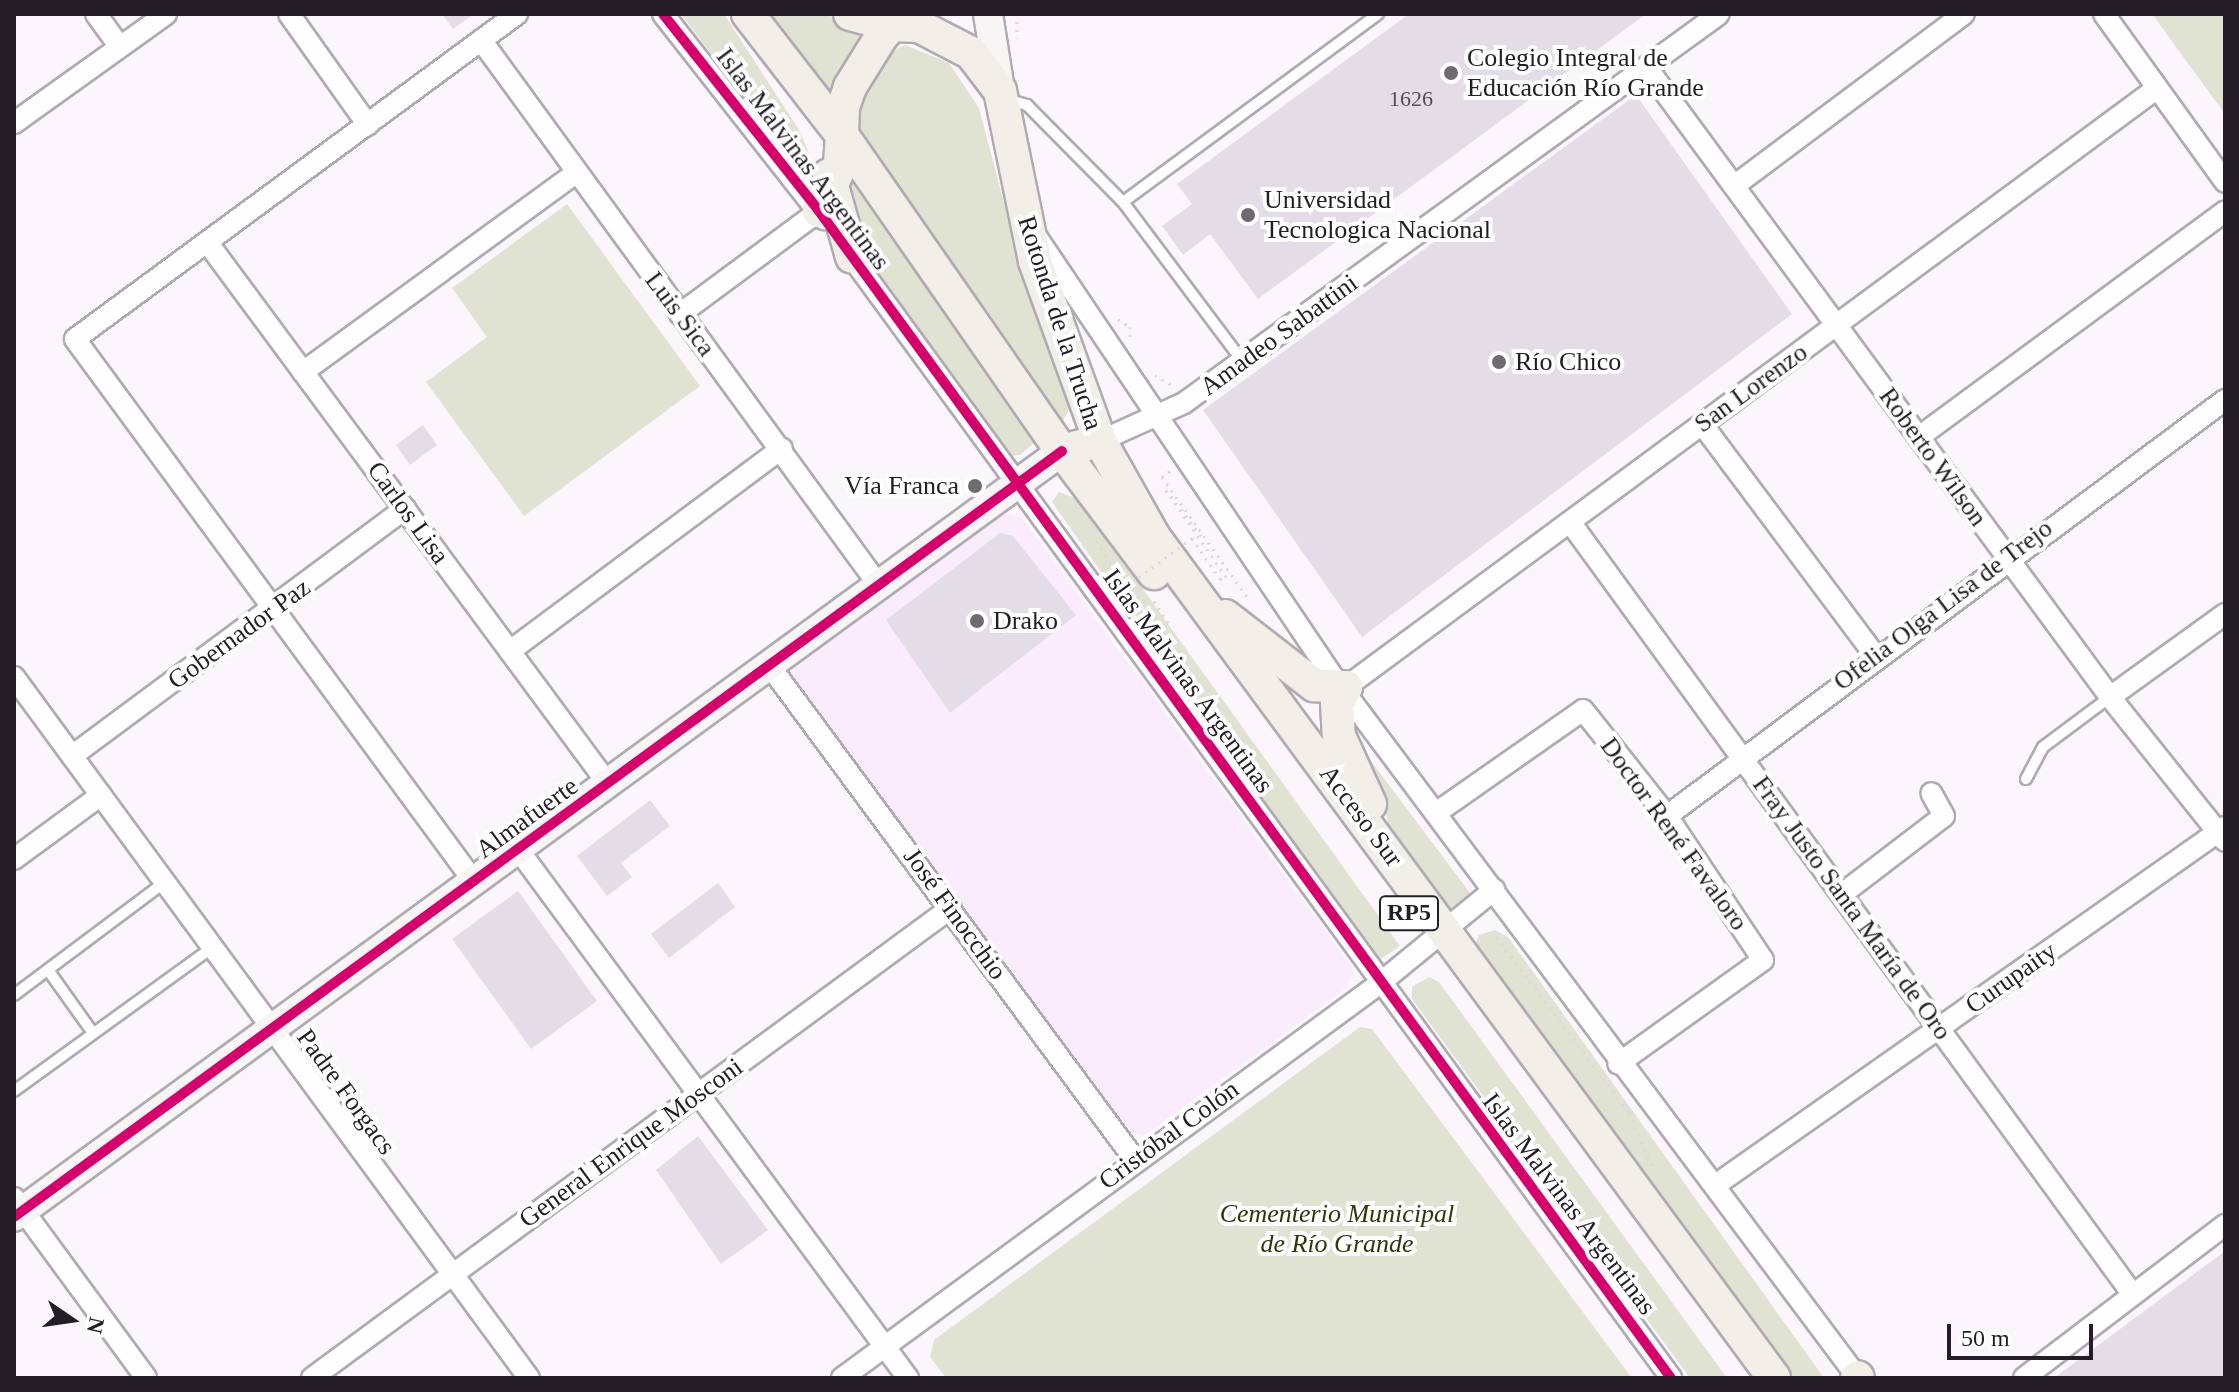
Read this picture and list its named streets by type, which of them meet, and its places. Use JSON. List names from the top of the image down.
{
  "streets": {
    "main road": ["Rotonda de la Trucha", "Acceso Sur", "RP5"],
    "street": [
      "Islas Malvinas Argentinas",
      "Luis Sica",
      "Amadeo Sabattini",
      "San Lorenzo",
      "Roberto Wilson",
      "Carlos Lisa",
      "Ofelia Olga Lisa de Trejo",
      "Gobernador Paz",
      "Almafuerte",
      "Doctor René Favaloro",
      "Fray Justo Santa María de Oro",
      "José Finocchio",
      "Curupaity",
      "Padre Forgacs",
      "Cristóbal Colón",
      "General Enrique Mosconi"
    ]
  },
  "crossings": [
    ["Islas Malvinas Argentinas", "Almafuerte"],
    ["Islas Malvinas Argentinas", "Cristóbal Colón"],
    ["Luis Sica", "Almafuerte"],
    ["Rotonda de la Trucha", "Amadeo Sabattini"],
    ["Rotonda de la Trucha", "Acceso Sur"],
    ["Rotonda de la Trucha", "Almafuerte"],
    ["Rotonda de la Trucha", "RP5"],
    ["Amadeo Sabattini", "Roberto Wilson"],
    ["Amadeo Sabattini", "Acceso Sur"],
    ["San Lorenzo", "Roberto Wilson"],
    ["San Lorenzo", "Fray Justo Santa María de Oro"],
    ["Roberto Wilson", "Ofelia Olga Lisa de Trejo"],
    ["Roberto Wilson", "Curupaity"],
    ["Carlos Lisa", "Gobernador Paz"],
    ["Carlos Lisa", "Almafuerte"],
    ["Ofelia Olga Lisa de Trejo", "Doctor René Favaloro"],
    ["Ofelia Olga Lisa de Trejo", "Fray Justo Santa María de Oro"],
    ["Gobernador Paz", "Padre Forgacs"],
    ["Acceso Sur", "Almafuerte"],
    ["Acceso Sur", "Cristóbal Colón"],
    ["Almafuerte", "José Finocchio"],
    ["Almafuerte", "Padre Forgacs"],
    ["Fray Justo Santa María de Oro", "Curupaity"],
    ["José Finocchio", "Cristóbal Colón"],
    ["José Finocchio", "General Enrique Mosconi"],
    ["Padre Forgacs", "General Enrique Mosconi"]
  ],
  "parks": ["Cementerio Municipal de Río Grande"],
  "places": [
    "Colegio Integral de Educación Río Grande",
    "Universidad Tecnologica Nacional",
    "Río Chico",
    "Vía Franca",
    "Drako"
  ],
  "house_numbers": ["1626"],
  "scale_bar": "50 m",
  "north": "right"
}
